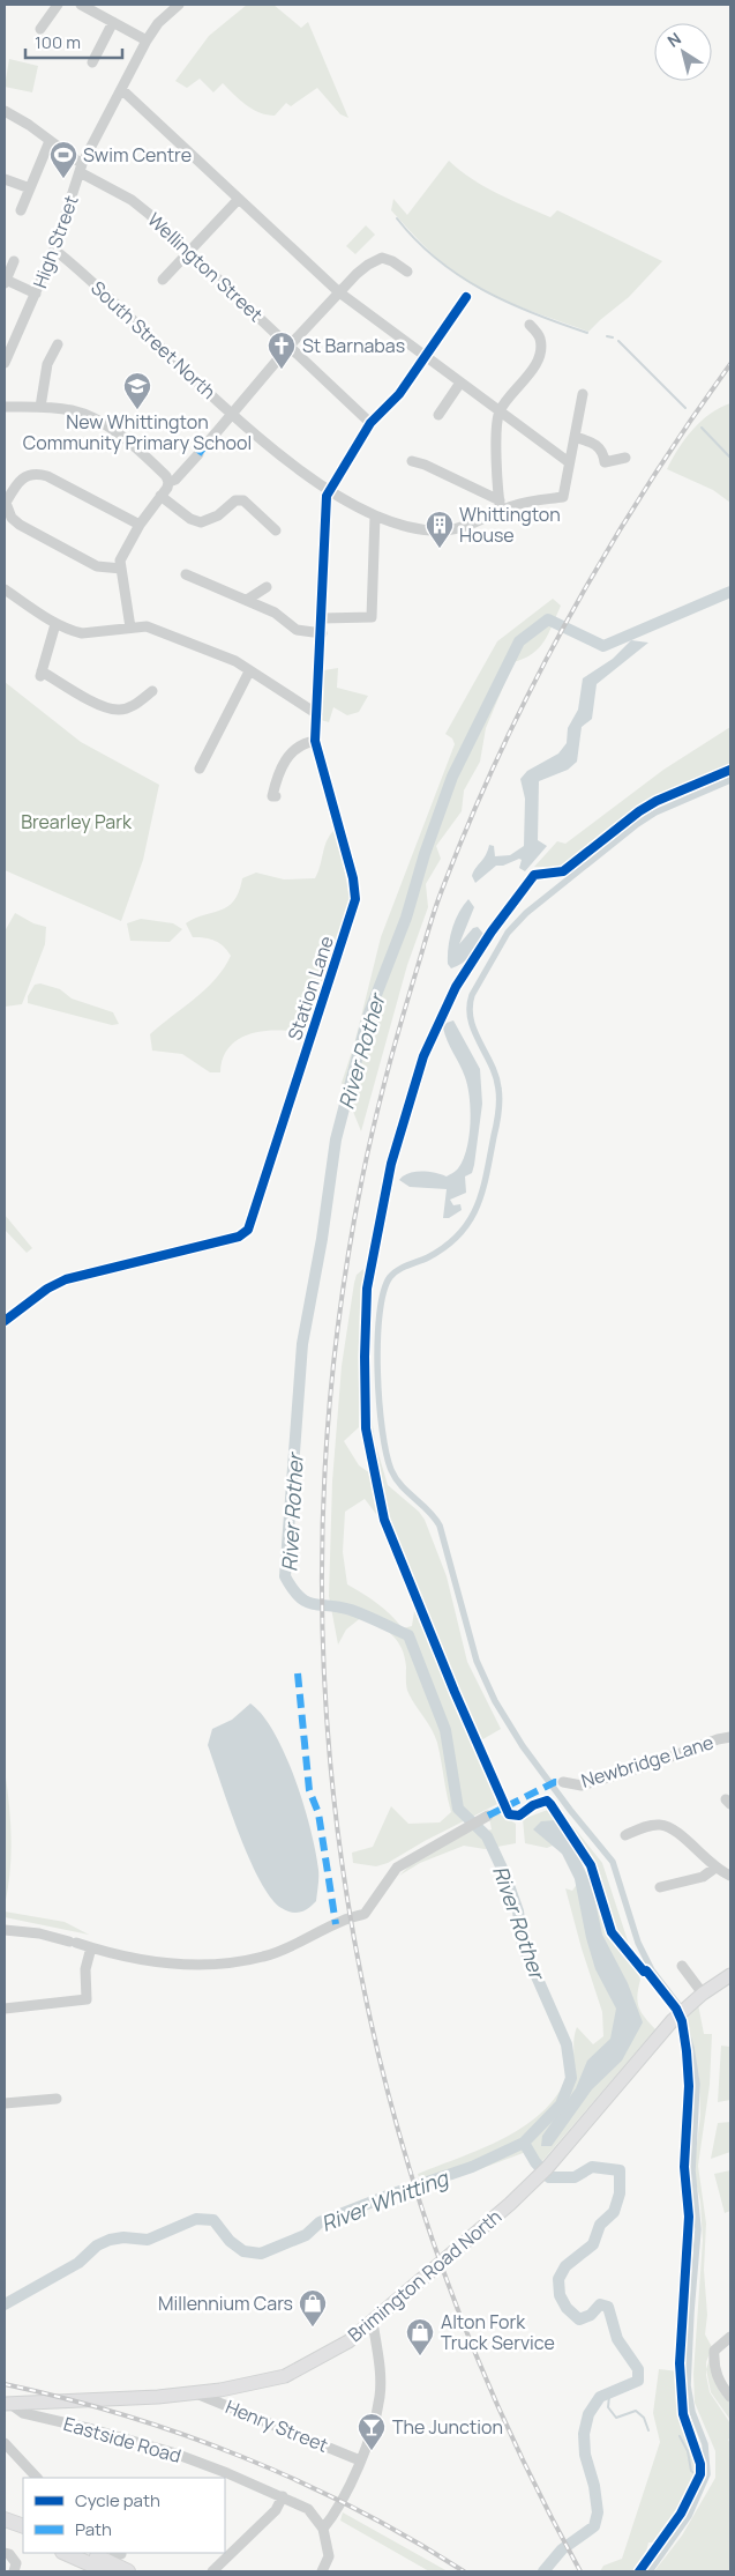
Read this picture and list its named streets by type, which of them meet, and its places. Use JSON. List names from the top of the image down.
{
  "streets": {
    "main road": ["Brimington Road North"],
    "street": [
      "High Street",
      "Wellington Street",
      "South Street North",
      "Station Lane",
      "Newbridge Lane",
      "Henry Street",
      "Eastside Road"
    ]
  },
  "crossings": [
    ["High Street", "Wellington Street"],
    ["High Street", "South Street North"],
    ["South Street North", "Station Lane"],
    ["Brimington Road North", "Henry Street"],
    ["Brimington Road North", "Eastside Road"]
  ],
  "water": ["River Rother", "River Whitting"],
  "parks": ["Brearley Park"],
  "places": {
    "sports": ["Swim Centre"],
    "church": ["St Barnabas"],
    "school or university": ["New Whittington Community Primary School"],
    "building": ["Whittington House"],
    "shop": ["Millennium Cars", "Alton Fork Truck Service"],
    "bar": ["The Junction"]
  },
  "legend": ["Cycle path", "Path"],
  "scale_bar": "100 m",
  "north": "top left"
}
